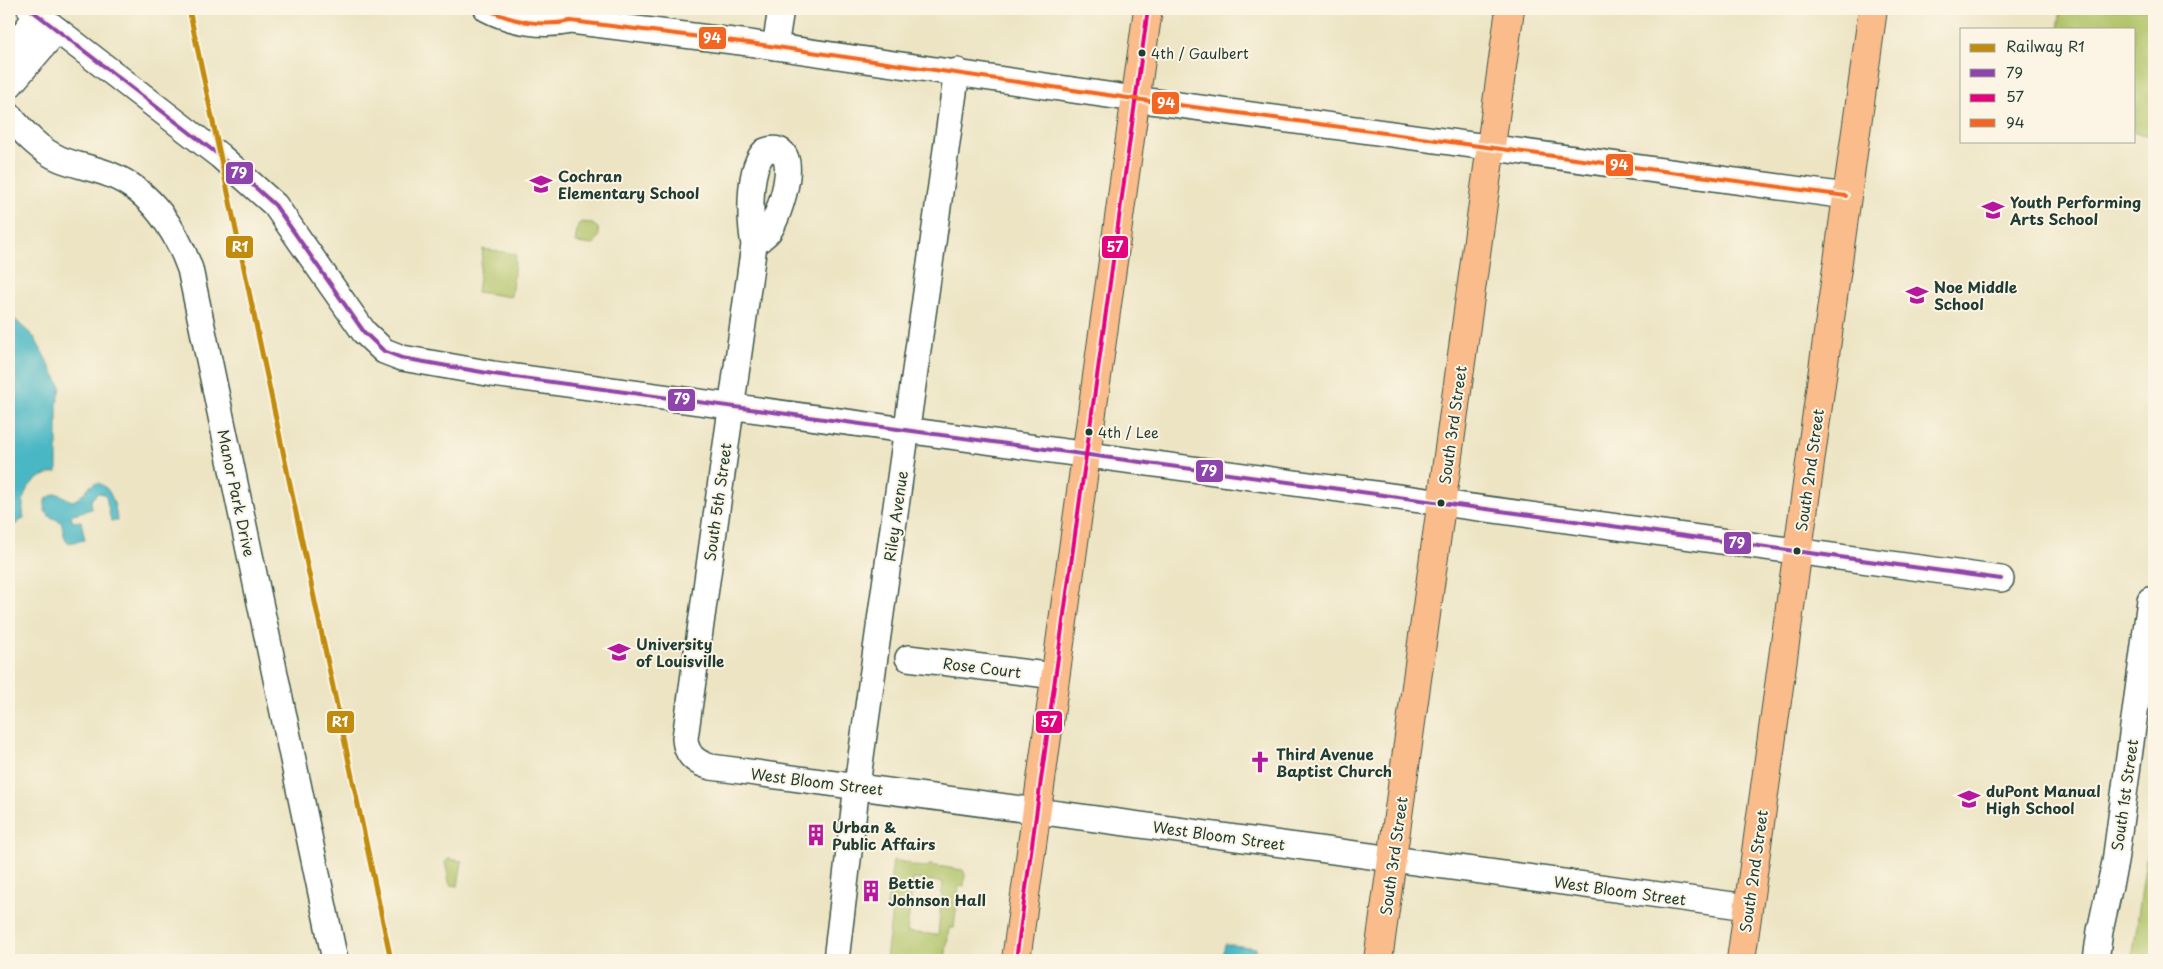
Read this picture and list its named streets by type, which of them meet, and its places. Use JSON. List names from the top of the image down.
{
  "streets": {
    "main road": ["South 3rd Street", "South 2nd Street"],
    "street": [
      "Manor Park Drive",
      "South 5th Street",
      "Riley Avenue",
      "Rose Court",
      "West Bloom Street",
      "South 1st Street"
    ]
  },
  "crossings": [
    ["South 3rd Street", "West Bloom Street"],
    ["South 2nd Street", "West Bloom Street"],
    ["South 5th Street", "West Bloom Street"],
    ["Riley Avenue", "West Bloom Street"]
  ],
  "places": {
    "other": ["4th / Gaulbert", "4th / Lee"],
    "school or university": [
      "Cochran Elementary School",
      "Youth Performing Arts School",
      "Noe Middle School",
      "University of Louisville",
      "duPont Manual High School"
    ],
    "church": ["Third Avenue Baptist Church"],
    "building": ["Urban & Public Affairs", "Bettie Johnson Hall"]
  },
  "lines": [
    "rail line R1",
    "transit line 79",
    "transit line 57",
    "transit line 94"
  ],
  "legend": [
    "Railway R1",
    "79",
    "57",
    "94"
  ]
}
